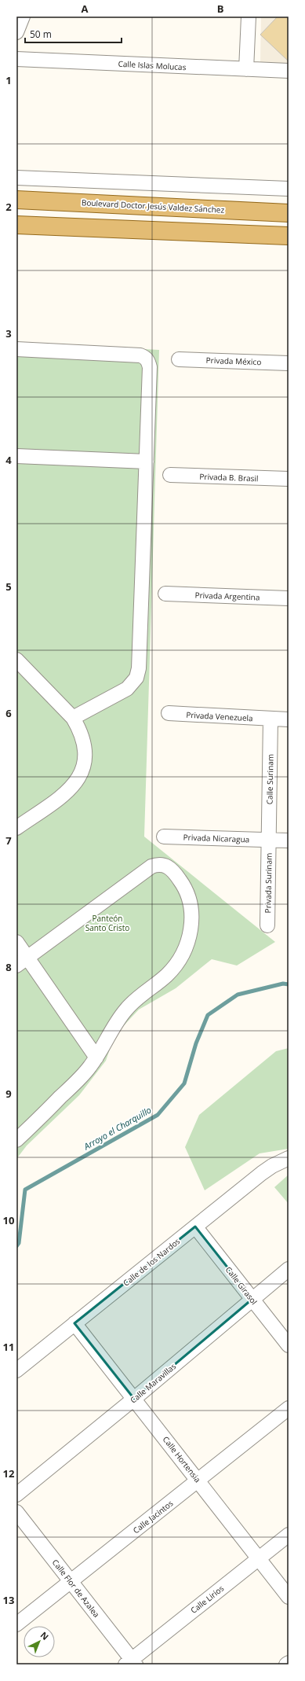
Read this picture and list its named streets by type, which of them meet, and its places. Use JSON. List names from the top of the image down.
{
  "streets": {
    "main road": ["Boulevard Doctor Jesús Valdez Sánchez"],
    "street": [
      "Calle Islas Molucas",
      "Privada México",
      "Privada B. Brasil",
      "Privada Argentina",
      "Privada Venezuela",
      "Calle Surinam",
      "Privada Nicaragua",
      "Privada Surinam",
      "Calle de los Nardos",
      "Calle Girasol",
      "Calle Maravillas",
      "Calle Hortensia",
      "Calle Jacintos",
      "Calle Flor de Azalea",
      "Calle Lirios"
    ]
  },
  "crossings": [
    ["Privada Venezuela", "Calle Surinam"],
    ["Calle Surinam", "Privada Nicaragua"],
    ["Calle Surinam", "Privada Surinam"],
    ["Privada Nicaragua", "Privada Surinam"],
    ["Calle de los Nardos", "Calle Girasol"],
    ["Calle de los Nardos", "Calle Hortensia"],
    ["Calle Girasol", "Calle Maravillas"],
    ["Calle Maravillas", "Calle Hortensia"],
    ["Calle Hortensia", "Calle Jacintos"],
    ["Calle Hortensia", "Calle Lirios"],
    ["Calle Jacintos", "Calle Flor de Azalea"],
    ["Calle Flor de Azalea", "Calle Lirios"]
  ],
  "water": ["Arroyo el Charquillo"],
  "parks": ["Panteón Santo Cristo"],
  "scale_bar": "50 m",
  "north": "top right",
  "grid": {
    "columns": ["A", "B"],
    "rows": [
      "1",
      "2",
      "3",
      "4",
      "5",
      "6",
      "7",
      "8",
      "9",
      "10",
      "11",
      "12",
      "13"
    ]
  }
}
